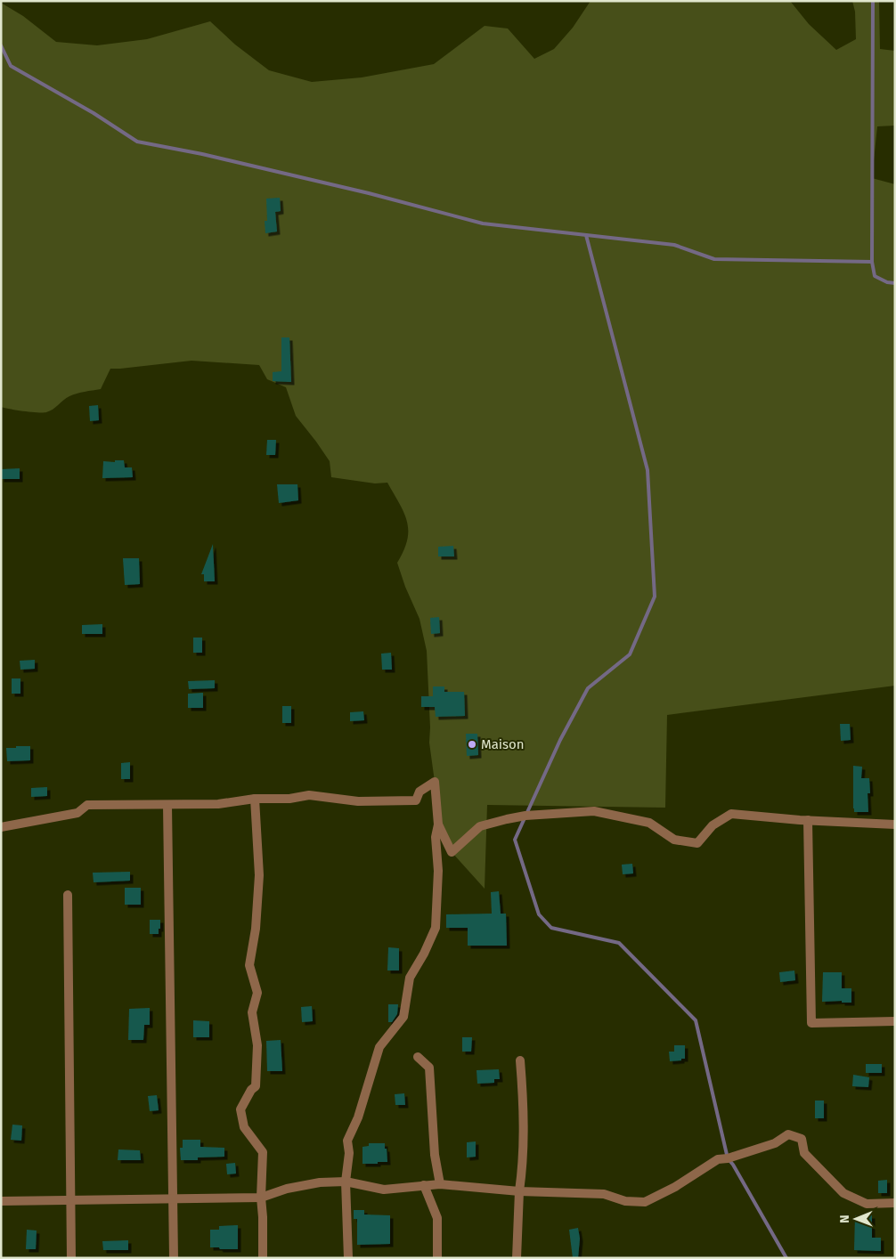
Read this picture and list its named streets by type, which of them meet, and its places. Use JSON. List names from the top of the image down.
{
  "places": ["Maison"],
  "north": "left"
}
